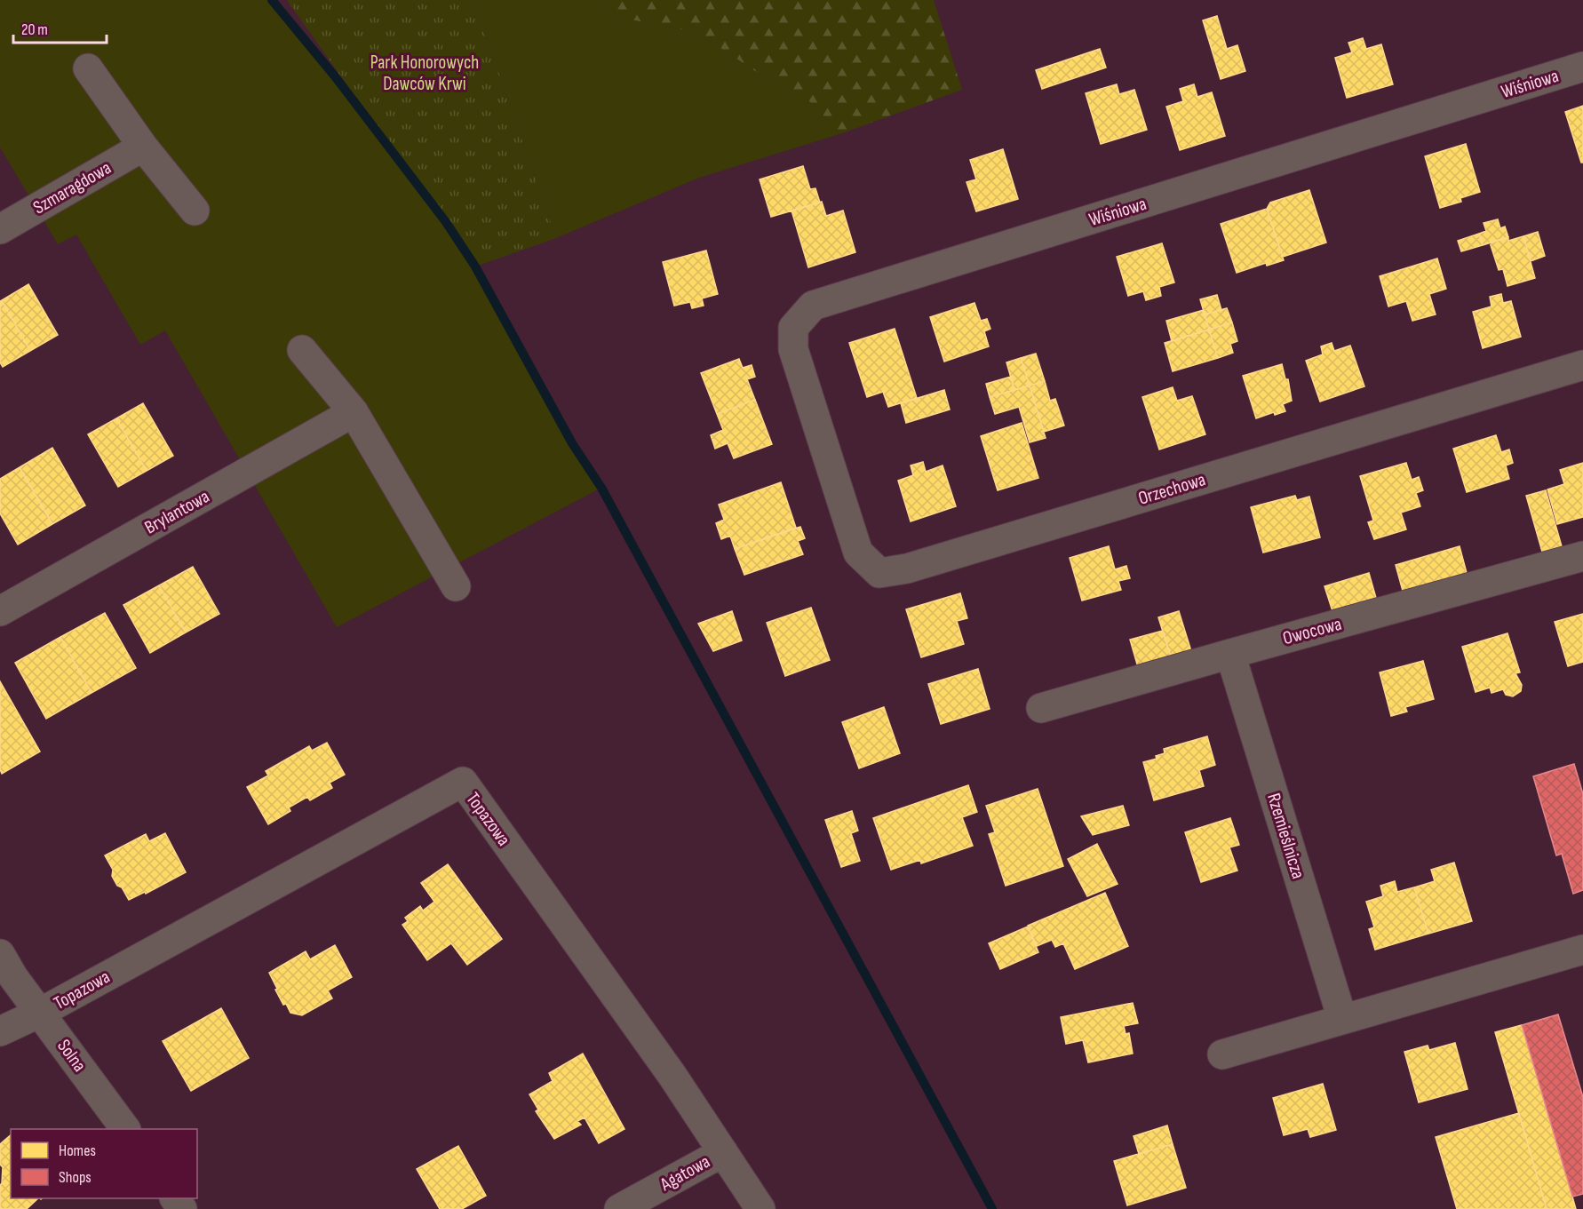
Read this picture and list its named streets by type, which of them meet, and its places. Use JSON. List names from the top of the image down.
{
  "streets": {
    "street": [
      "Wiśniowa",
      "Szmaragdowa",
      "Orzechowa",
      "Brylantowa",
      "Owocowa",
      "Topazowa",
      "Rzemieślnicza",
      "Solna",
      "Agatowa"
    ]
  },
  "crossings": [
    ["Wiśniowa", "Orzechowa"],
    ["Owocowa", "Rzemieślnicza"],
    ["Topazowa", "Solna"],
    ["Topazowa", "Agatowa"]
  ],
  "parks": ["Park Honorowych Dawców Krwi"],
  "legend": ["Homes", "Shops"],
  "scale_bar": "20 m"
}
